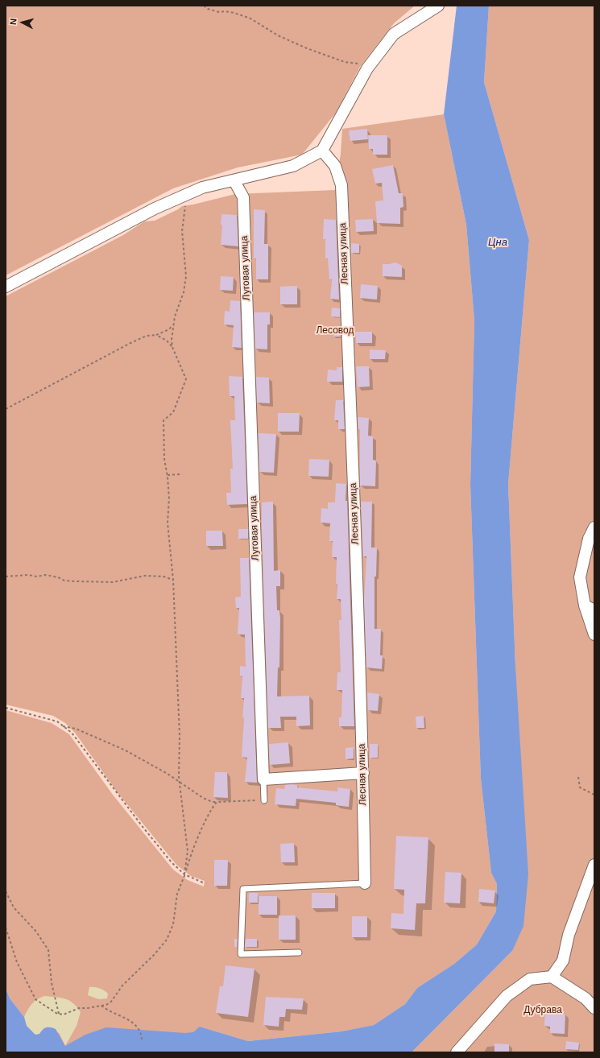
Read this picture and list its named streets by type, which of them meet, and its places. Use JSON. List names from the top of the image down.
{
  "streets": {
    "street": ["Лесная улица", "Луговая улица"]
  },
  "water": ["Цна"],
  "parks": ["Лесовод", "Дубрава"],
  "north": "left"
}
